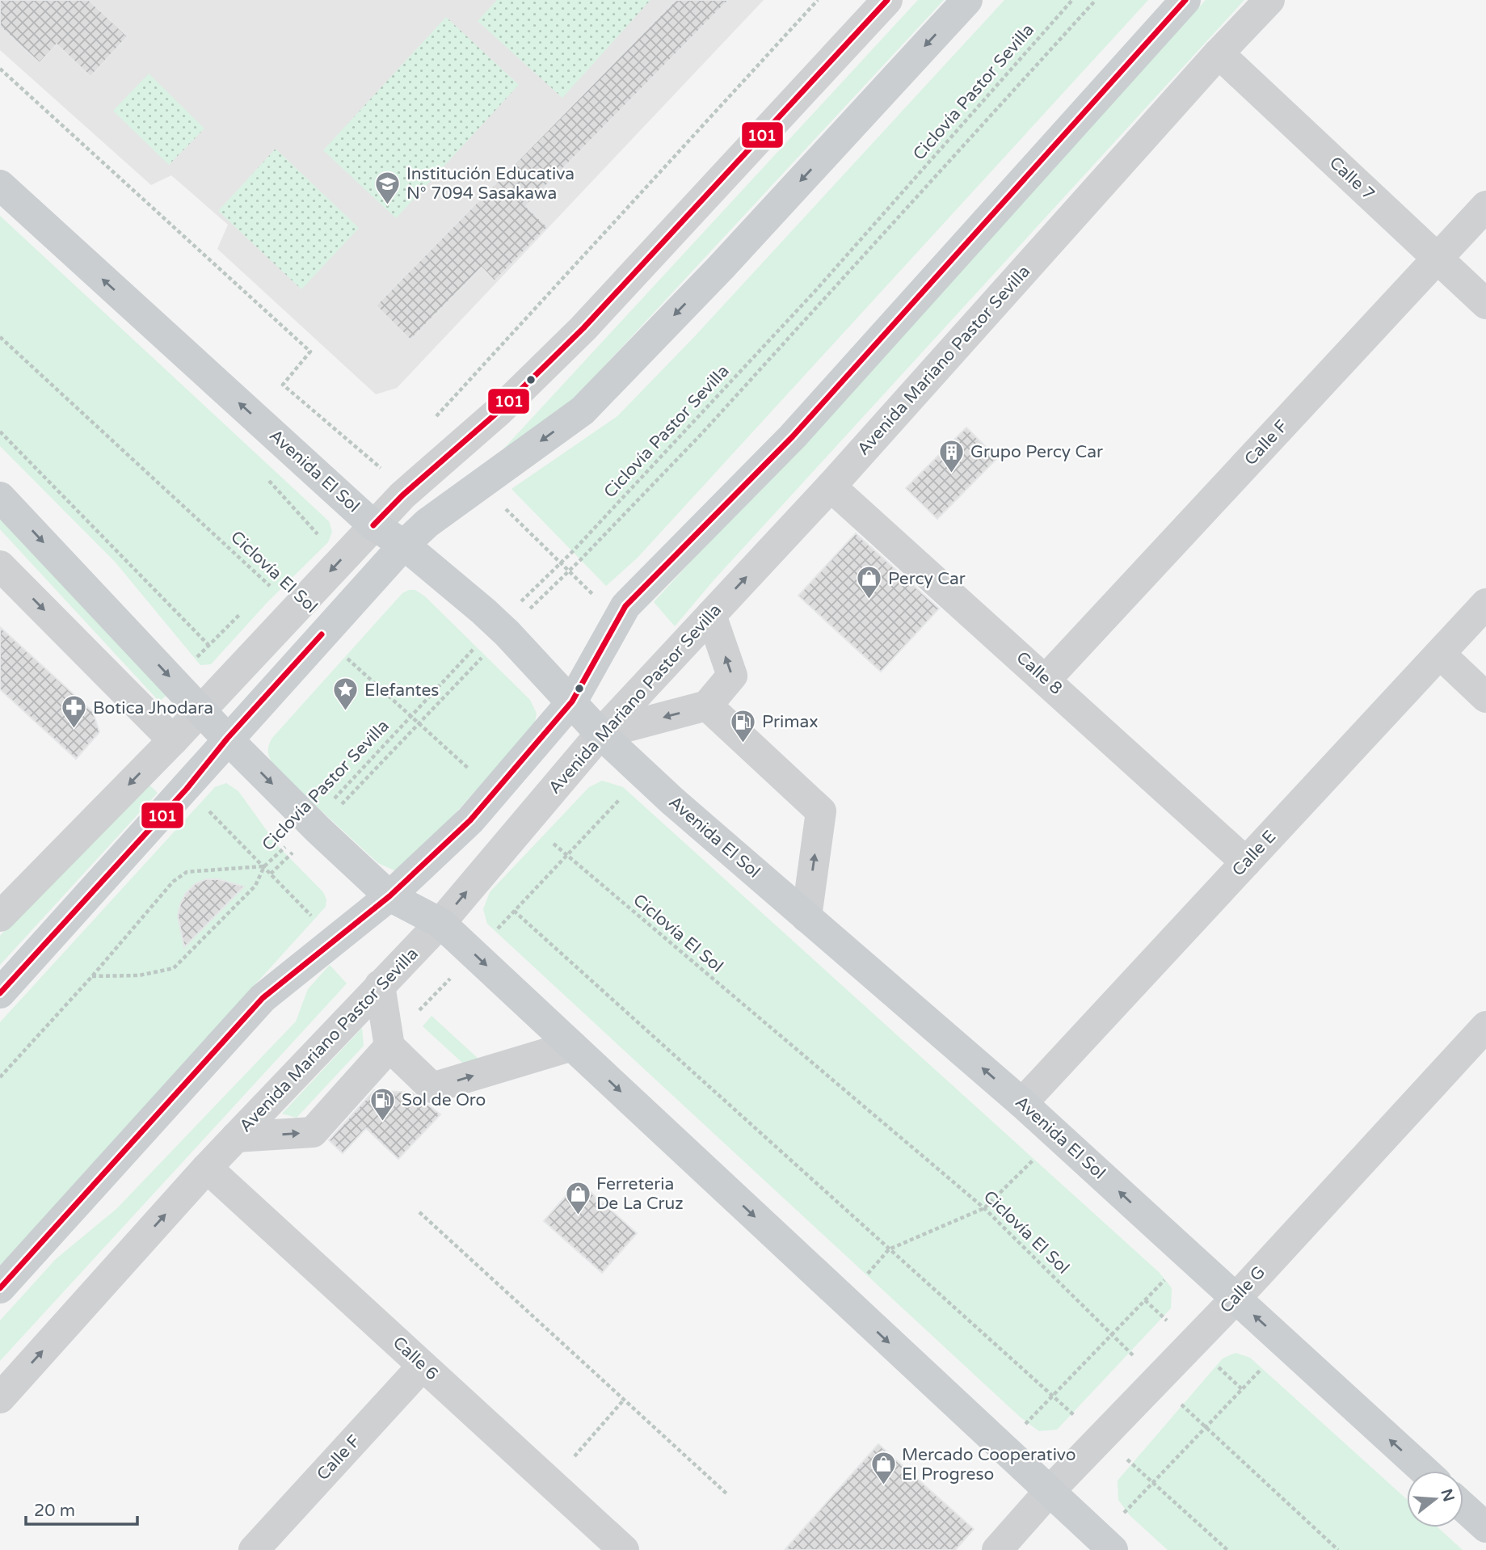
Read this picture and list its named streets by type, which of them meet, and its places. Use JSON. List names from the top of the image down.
{
  "streets": {
    "main road": ["Avenida El Sol"],
    "street": [
      "Calle 7",
      "Avenida Mariano Pastor Sevilla",
      "Calle F",
      "Calle 8",
      "Calle E",
      "Calle G",
      "Calle 6"
    ],
    "path": ["Ciclovía Pastor Sevilla", "Ciclovía El Sol"]
  },
  "crossings": [
    ["Ciclovía Pastor Sevilla", "Avenida El Sol"],
    ["Ciclovía Pastor Sevilla", "Ciclovía El Sol"],
    ["Calle 7", "Avenida Mariano Pastor Sevilla"],
    ["Calle 7", "Calle F"],
    ["Avenida Mariano Pastor Sevilla", "Avenida El Sol"],
    ["Avenida Mariano Pastor Sevilla", "Ciclovía El Sol"],
    ["Avenida Mariano Pastor Sevilla", "Calle 8"],
    ["Avenida Mariano Pastor Sevilla", "Calle 6"],
    ["Calle F", "Calle 8"],
    ["Calle F", "Calle 6"],
    ["Avenida El Sol", "Calle E"],
    ["Avenida El Sol", "Calle G"],
    ["Ciclovía El Sol", "Calle G"],
    ["Calle 8", "Calle E"]
  ],
  "places": {
    "school or university": ["Institución Educativa N° 7094 Sasakawa"],
    "building": ["Grupo Percy Car"],
    "shop": ["Percy Car", "Ferreteria De La Cruz", "Mercado Cooperativo El Progreso"],
    "place": ["Elefantes"],
    "pharmacy": ["Botica Jhodara"],
    "fuel station": ["Primax", "Sol de Oro"]
  },
  "lines": ["transit line 101"],
  "scale_bar": "20 m",
  "north": "right"
}
